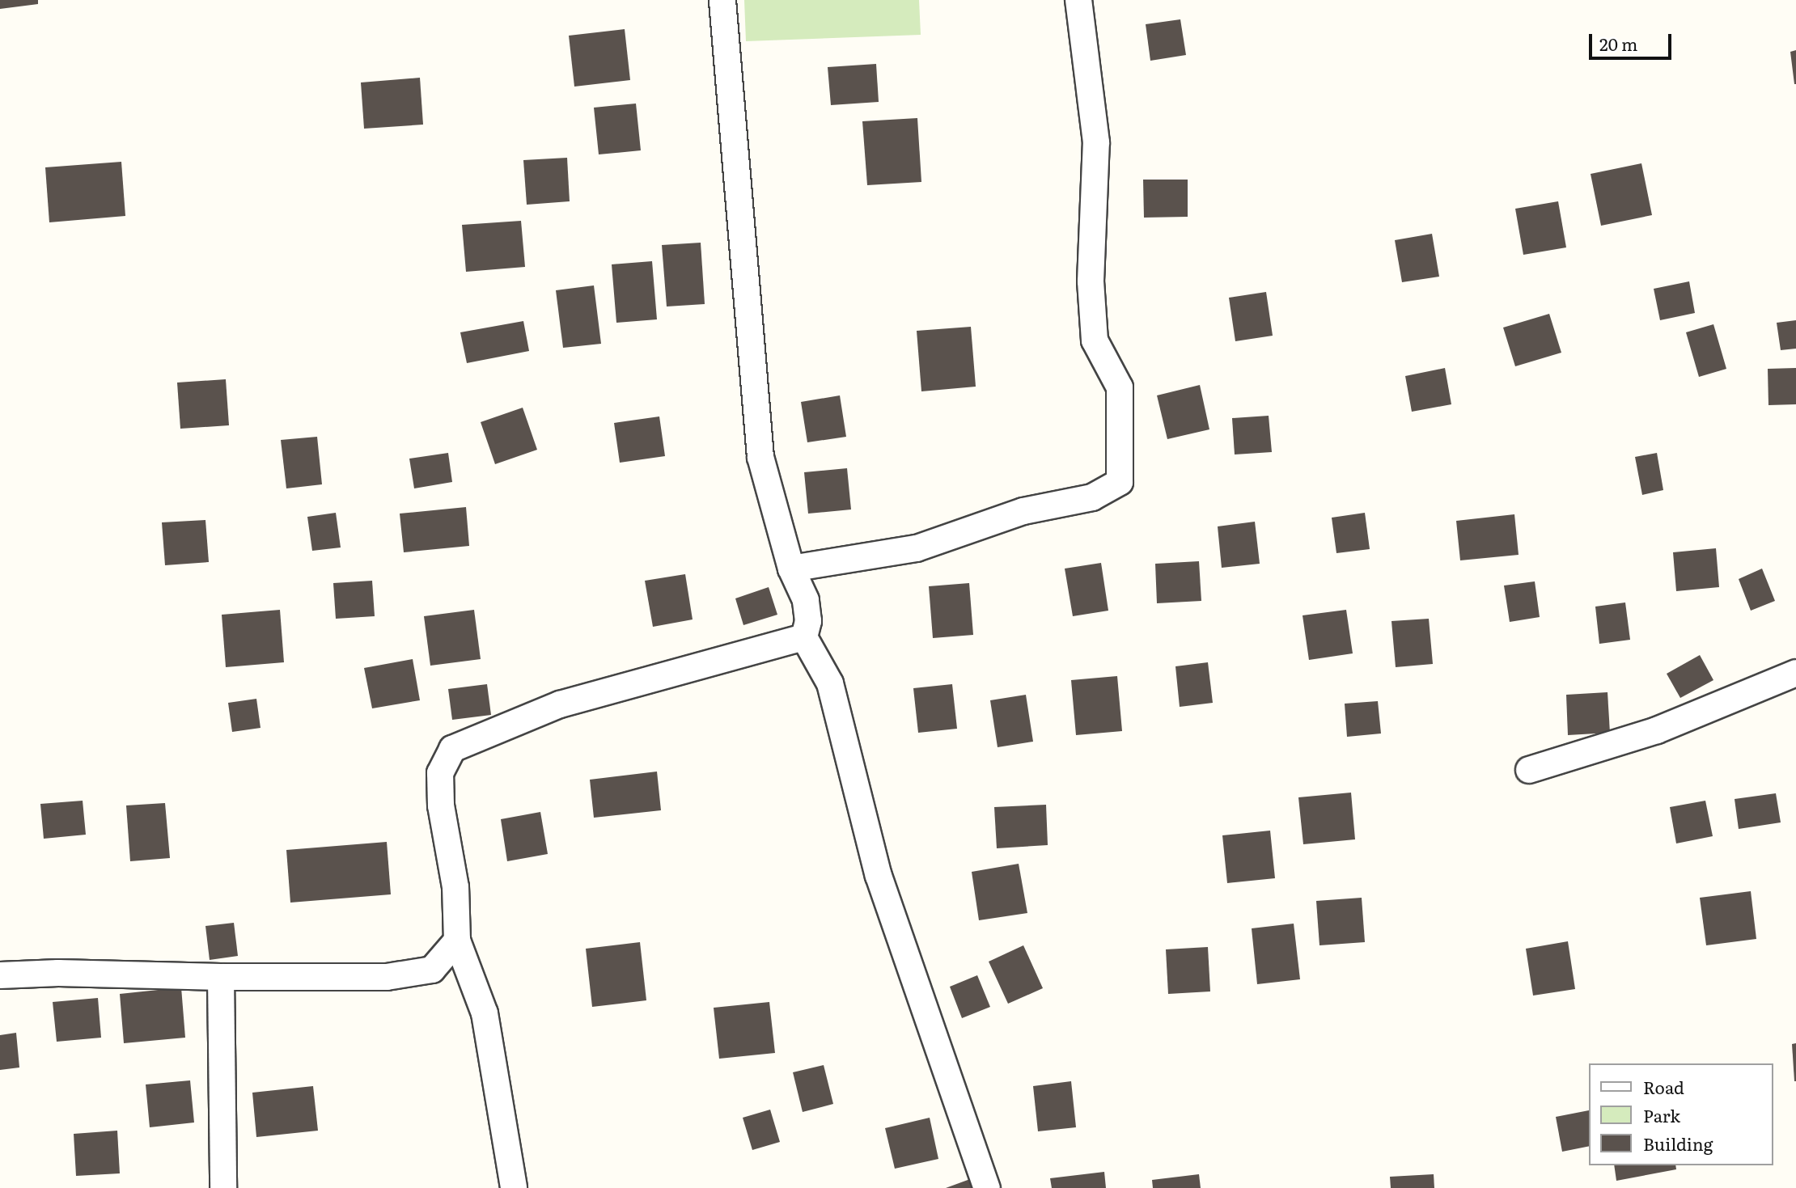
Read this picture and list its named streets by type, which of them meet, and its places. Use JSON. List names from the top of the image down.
{
  "legend": ["Road", "Park", "Building"],
  "scale_bar": "20 m"
}
